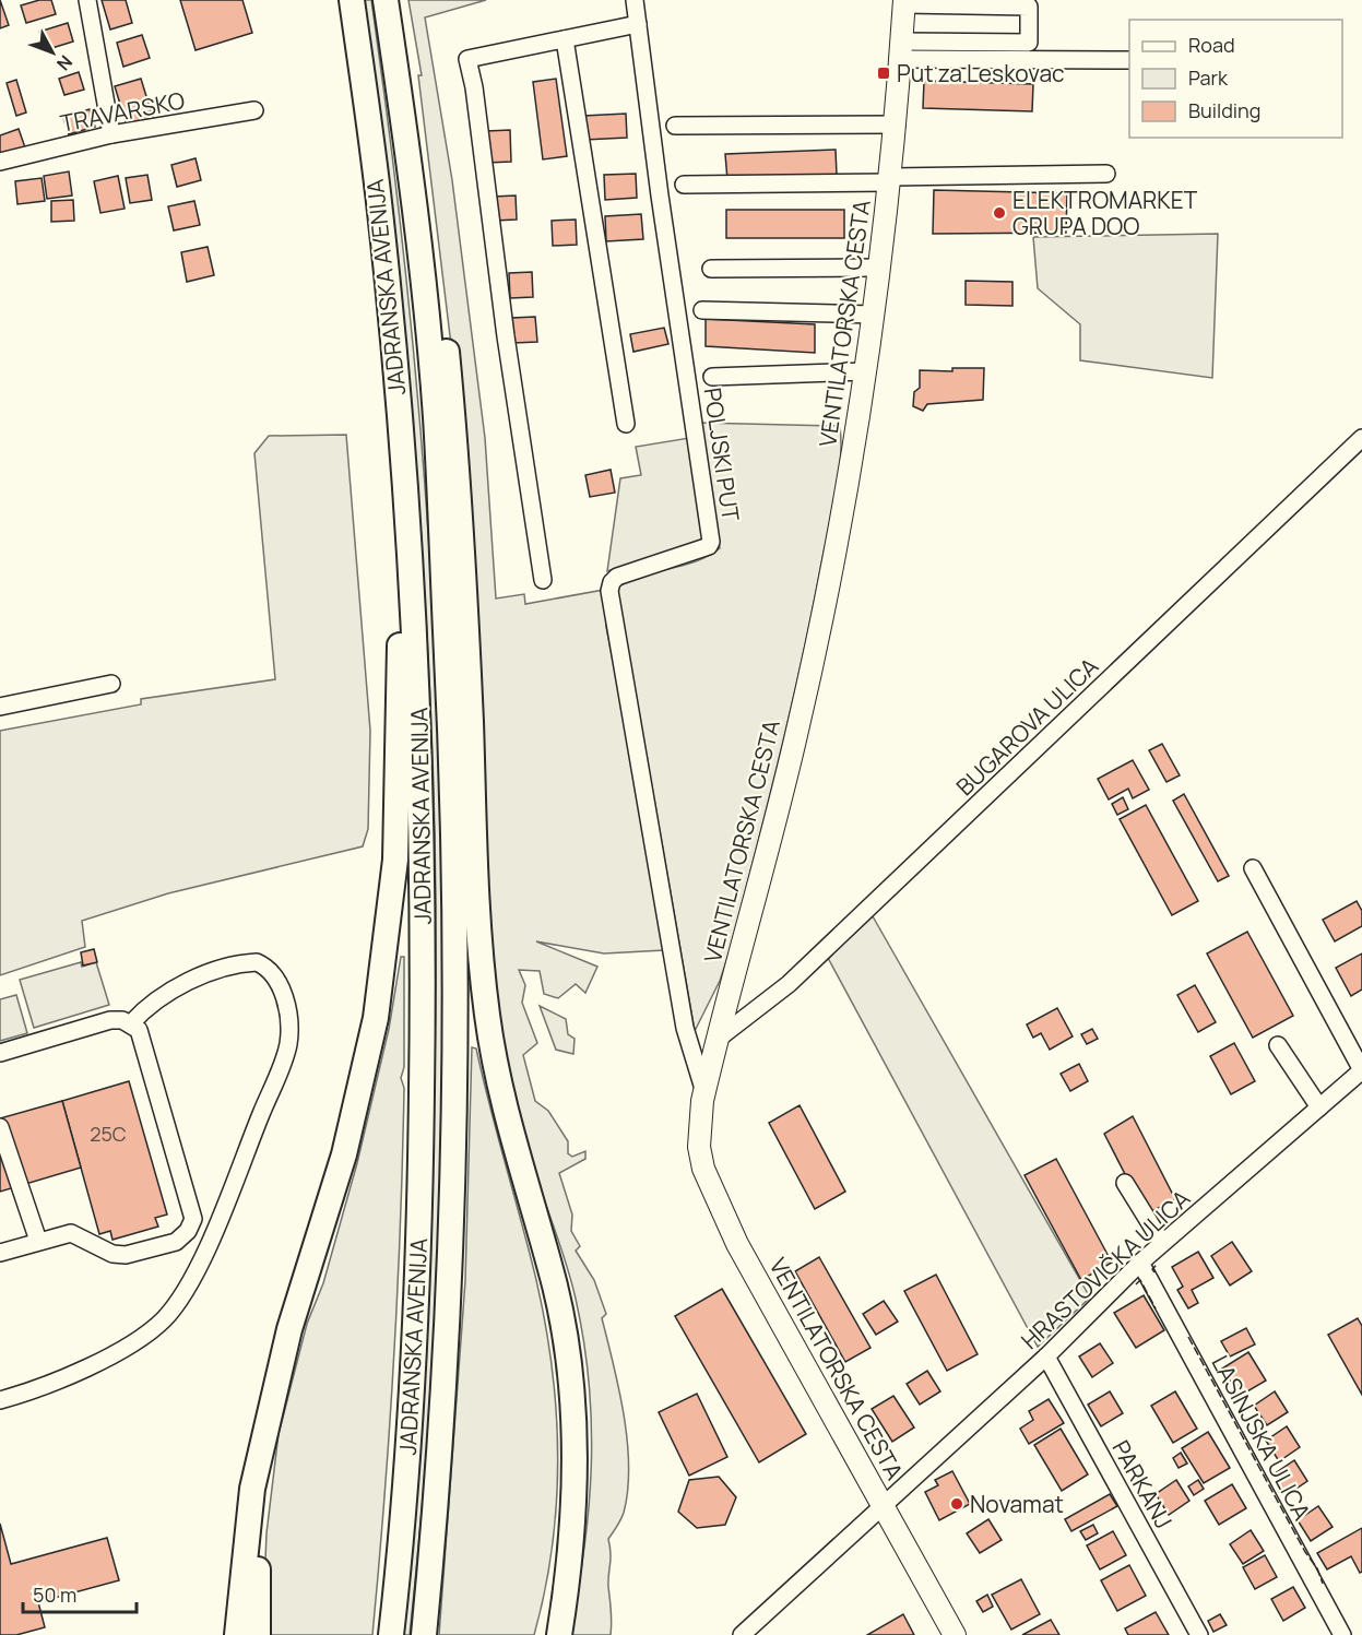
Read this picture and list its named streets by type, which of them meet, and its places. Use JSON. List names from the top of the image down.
{
  "streets": {
    "highway": ["JADRANSKA AVENIJA"],
    "main road": ["VENTILATORSKA CESTA"],
    "street": [
      "TRAVARSKO",
      "POLJSKI PUT",
      "BUGAROVA ULICA",
      "HRASTOVIČKA ULICA",
      "LASINJSKA ULICA",
      "PARKANJ"
    ]
  },
  "crossings": [
    ["VENTILATORSKA CESTA", "POLJSKI PUT"],
    ["VENTILATORSKA CESTA", "BUGAROVA ULICA"],
    ["VENTILATORSKA CESTA", "HRASTOVIČKA ULICA"],
    ["HRASTOVIČKA ULICA", "LASINJSKA ULICA"],
    ["HRASTOVIČKA ULICA", "PARKANJ"]
  ],
  "places": {
    "transit": ["Put za Leskovac"],
    "other": ["ELEKTROMARKET GRUPA DOO", "Novamat"]
  },
  "house_numbers": ["25C"],
  "legend": ["Road", "Park", "Building"],
  "scale_bar": "50 m",
  "north": "bottom right"
}
